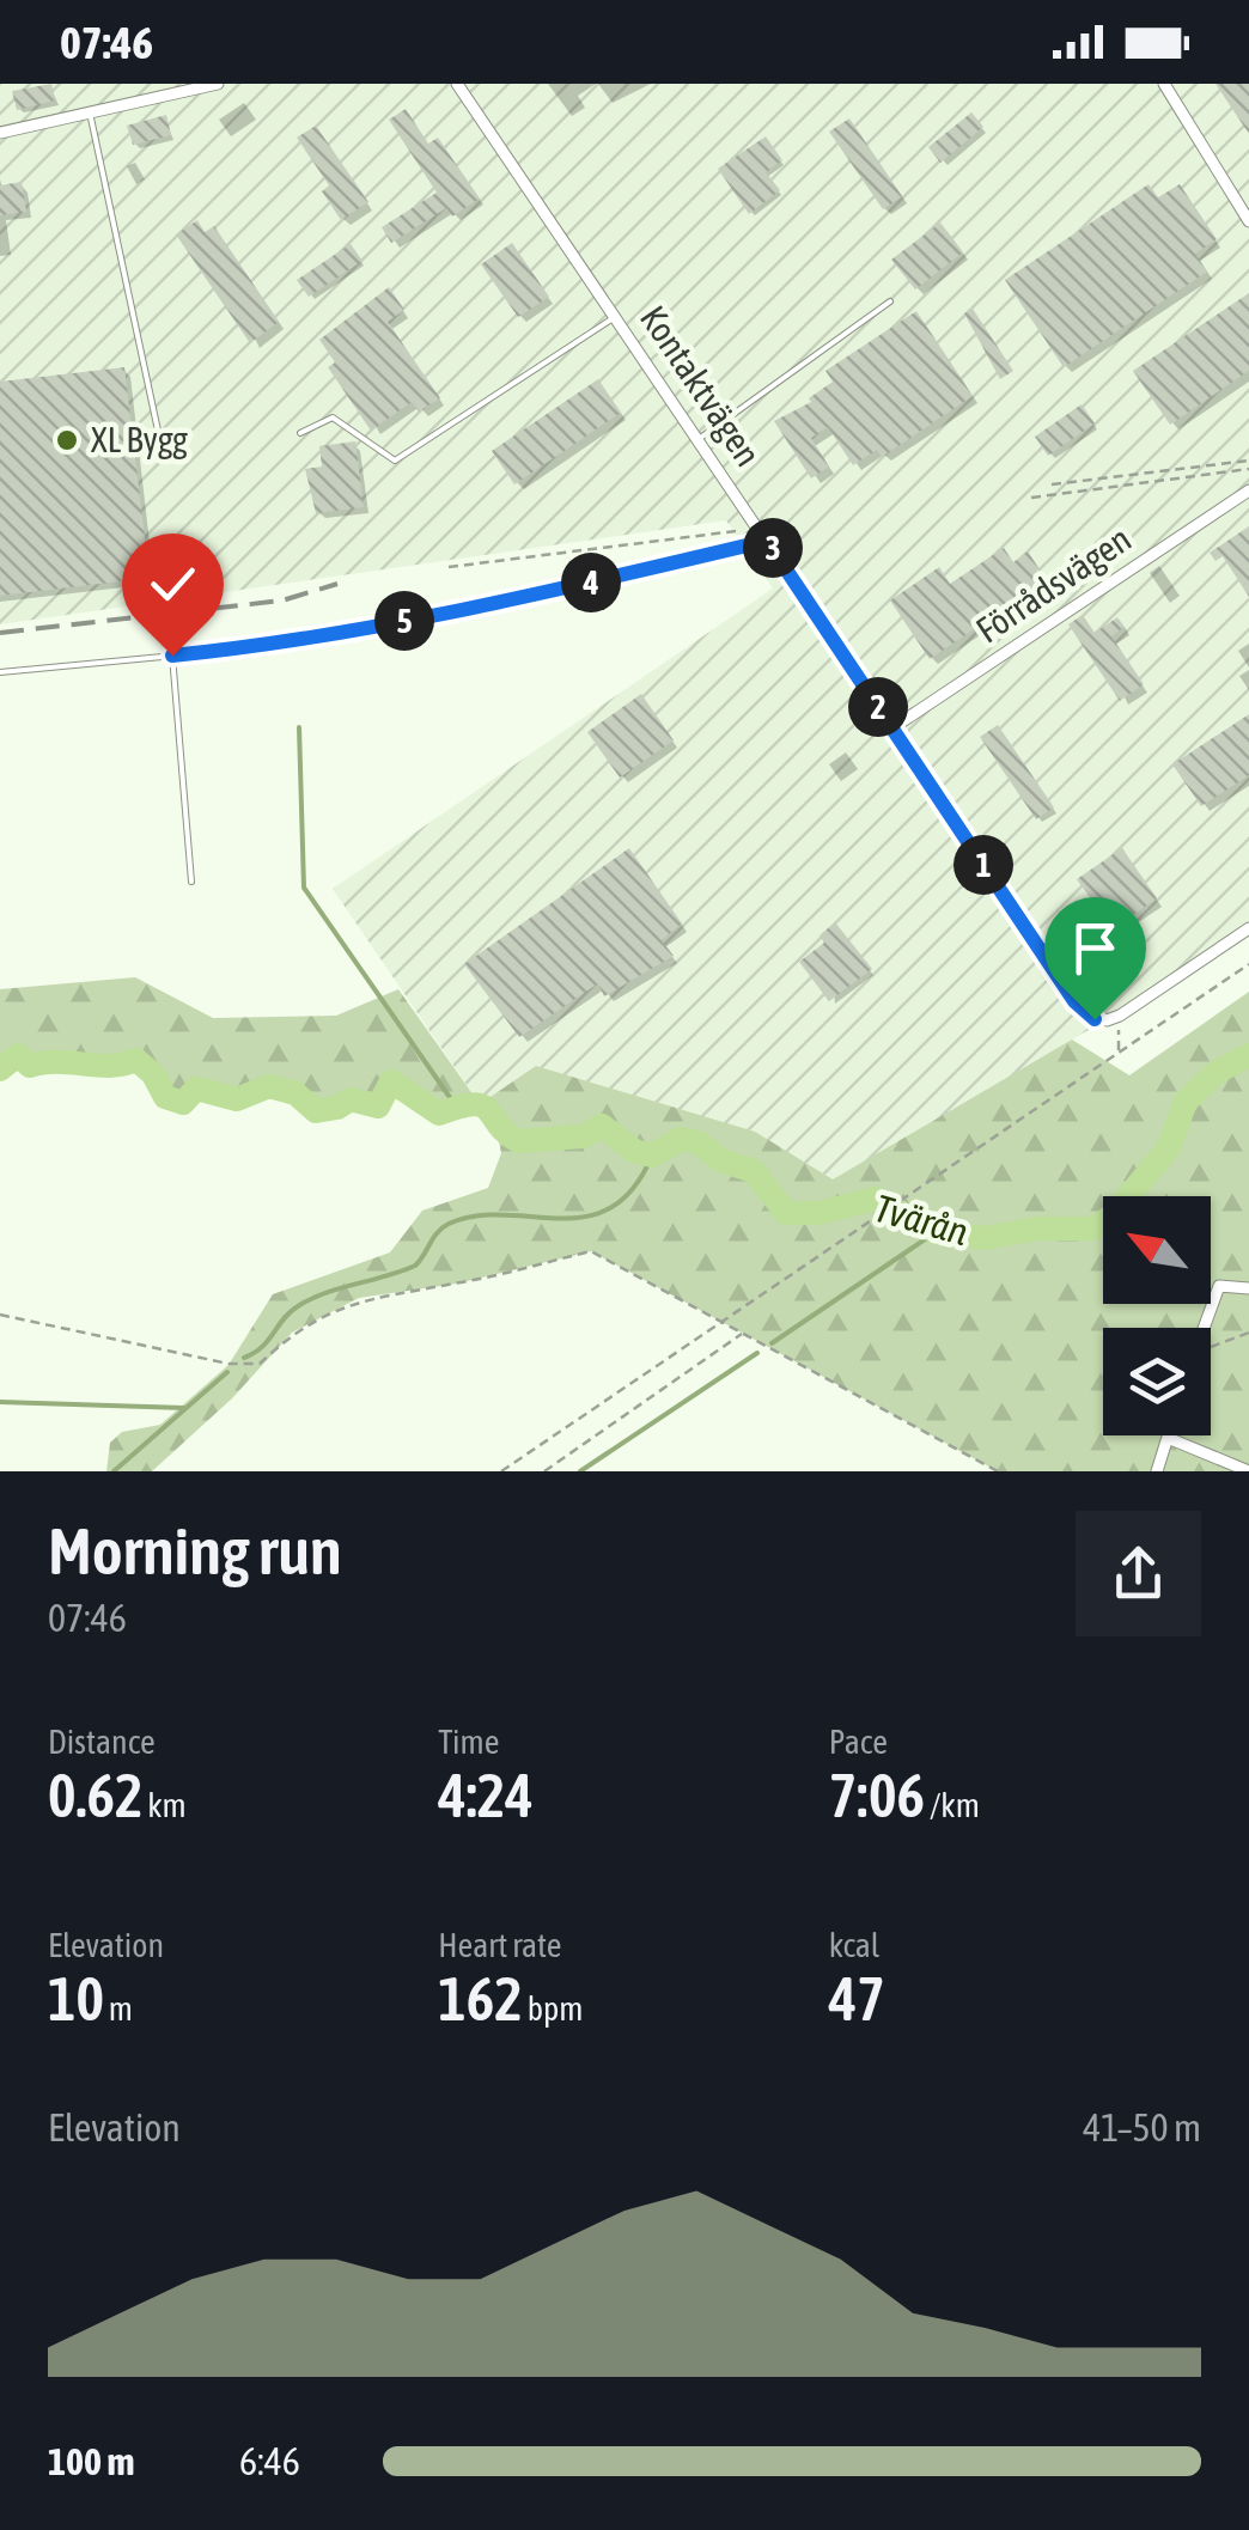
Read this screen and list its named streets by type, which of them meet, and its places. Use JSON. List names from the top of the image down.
{
  "streets": {
    "street": ["Kontaktvägen", "Förrådsvägen"]
  },
  "crossings": [
    ["Kontaktvägen", "Förrådsvägen"]
  ],
  "water": ["Tvärån"],
  "places": ["XL Bygg"],
  "north": "top left",
  "page": {
    "status": "07:46",
    "pins": [
      "3",
      "4",
      "5",
      "2",
      "1"
    ],
    "heading": ["Morning run", "07:46"],
    "stats": [
      ["Distance", "0.62 km"],
      ["Time", "4:24"],
      ["Pace", "7:06 /km"],
      ["Elevation", "10 m"],
      ["Heart rate", "162 bpm"],
      ["kcal", "47"]
    ],
    "chart": ["Elevation", "41–50 m"],
    "list": [
      {
        "name": "100 m",
        "note": "6:46"
      }
    ]
  }
}
